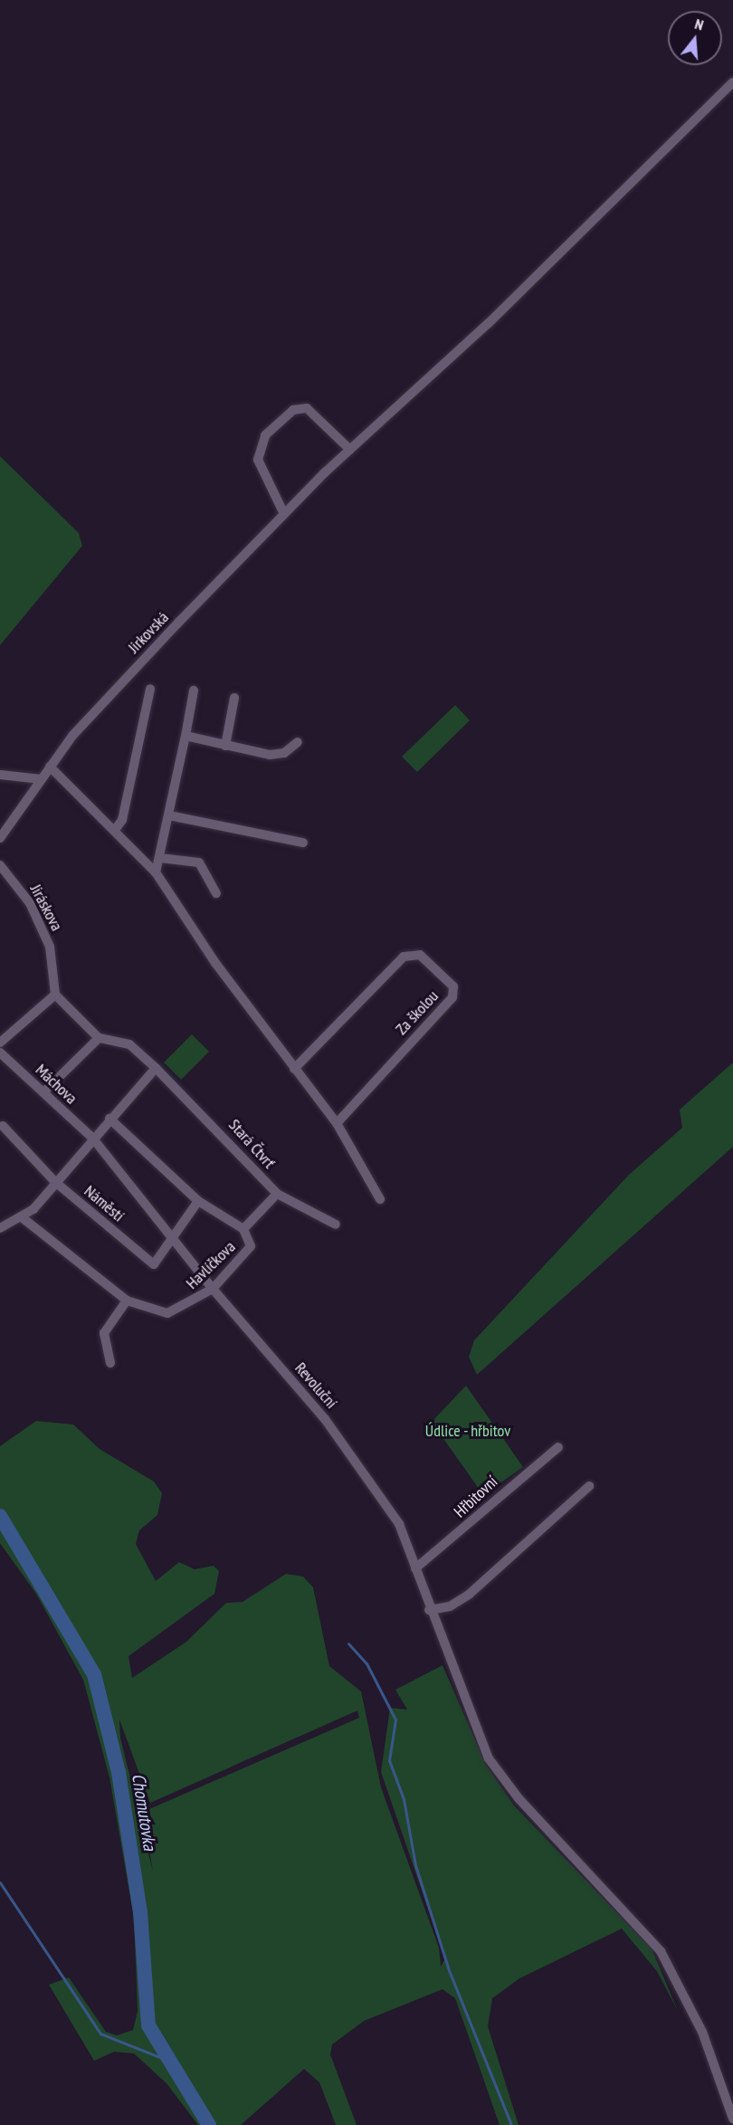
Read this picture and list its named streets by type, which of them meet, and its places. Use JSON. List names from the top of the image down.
{
  "streets": {
    "street": [
      "Jirkovská",
      "Jiráskova",
      "Za školou",
      "Máchova",
      "Stará Čtvrť",
      "Náměstí",
      "Havlíčkova",
      "Revoluční",
      "Hřbitovní"
    ]
  },
  "crossings": [
    ["Máchova", "Náměstí"],
    ["Stará Čtvrť", "Havlíčkova"],
    ["Náměstí", "Revoluční"],
    ["Havlíčkova", "Revoluční"],
    ["Revoluční", "Hřbitovní"]
  ],
  "water": ["Chomutovka"],
  "parks": ["Údlice - hřbitov"],
  "north": "top"
}
